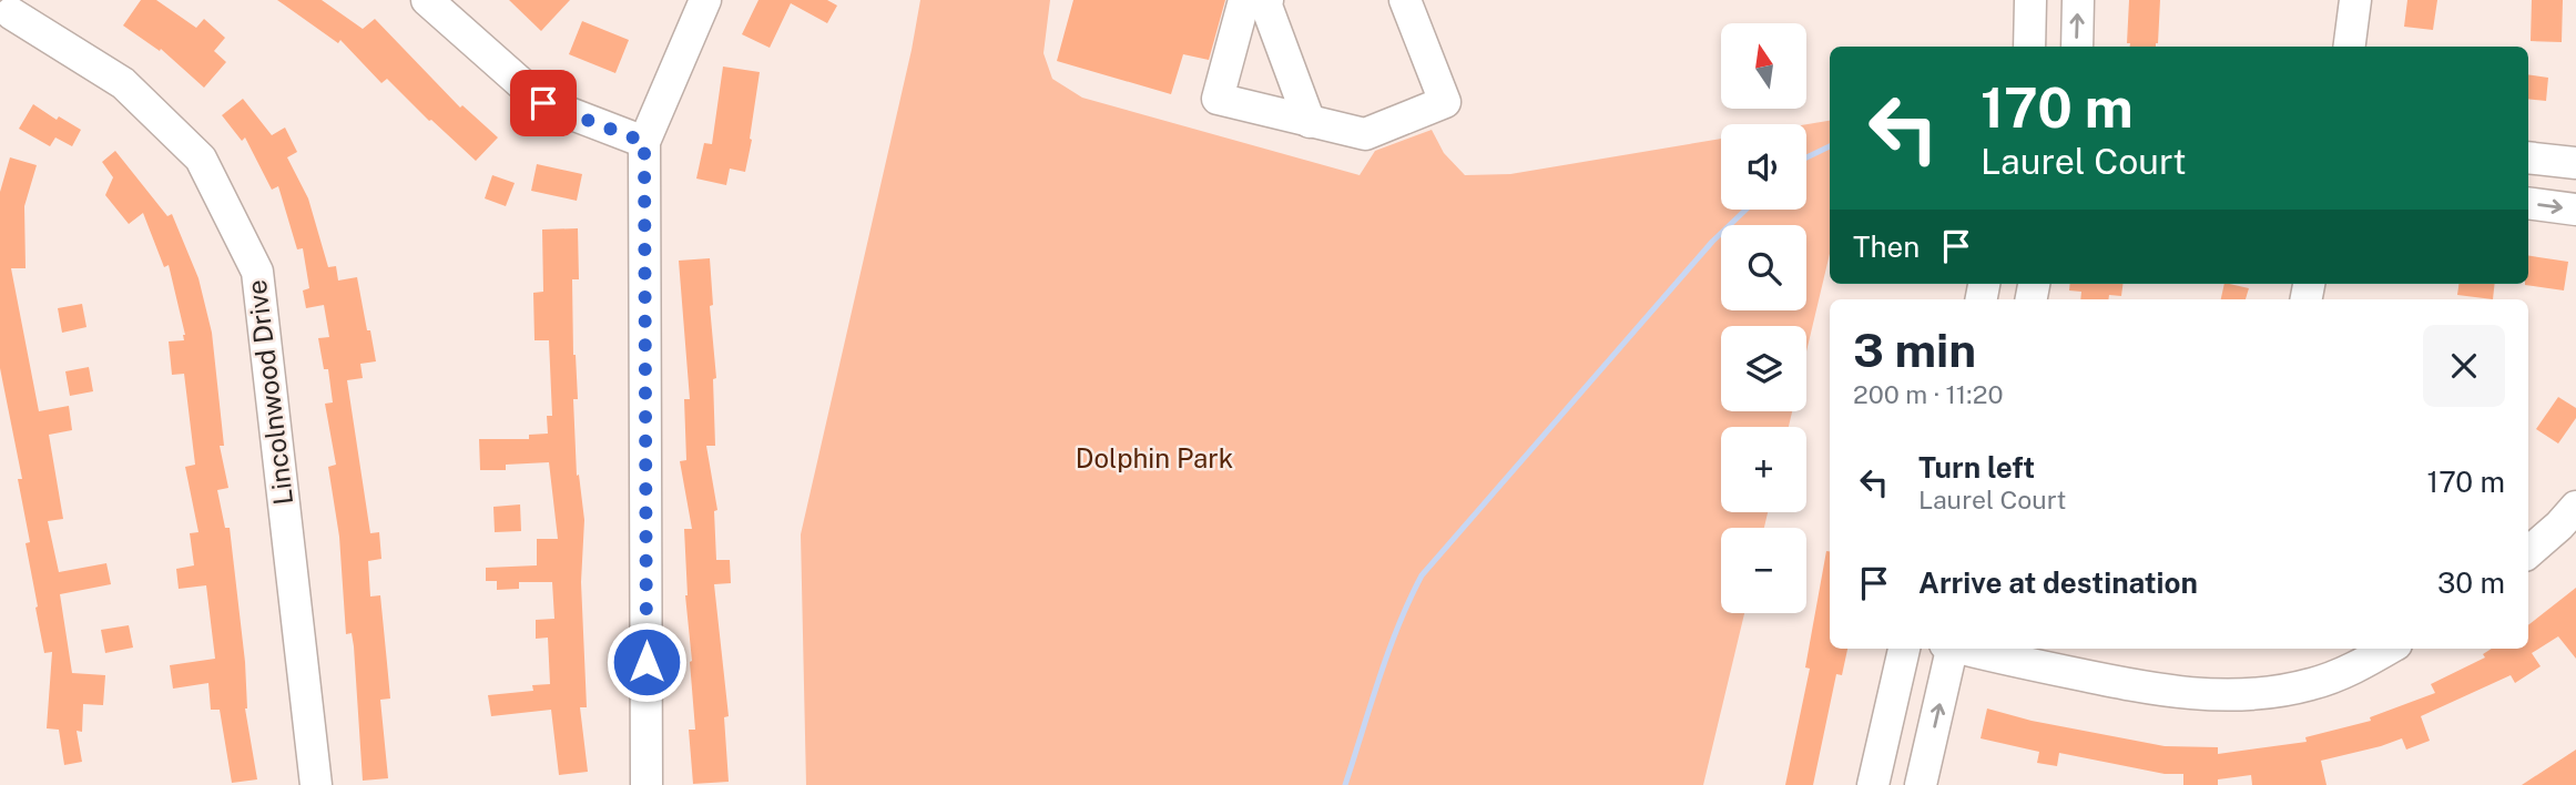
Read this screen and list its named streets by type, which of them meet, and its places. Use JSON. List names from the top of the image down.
{
  "streets": {
    "street": ["Lincolnwood Drive"]
  },
  "parks": ["Dolphin Park"],
  "north": "top",
  "page": {
    "map_buttons": ["+", "−"],
    "turn": ["170 m", "Laurel Court"],
    "then": "Then",
    "heading": ["3 min", "200 m · 11:20"],
    "list": [
      {
        "name": "Turn left",
        "note": "Laurel Court",
        "value": "170 m"
      },
      {
        "name": "Arrive at destination",
        "value": "30 m"
      }
    ]
  }
}
